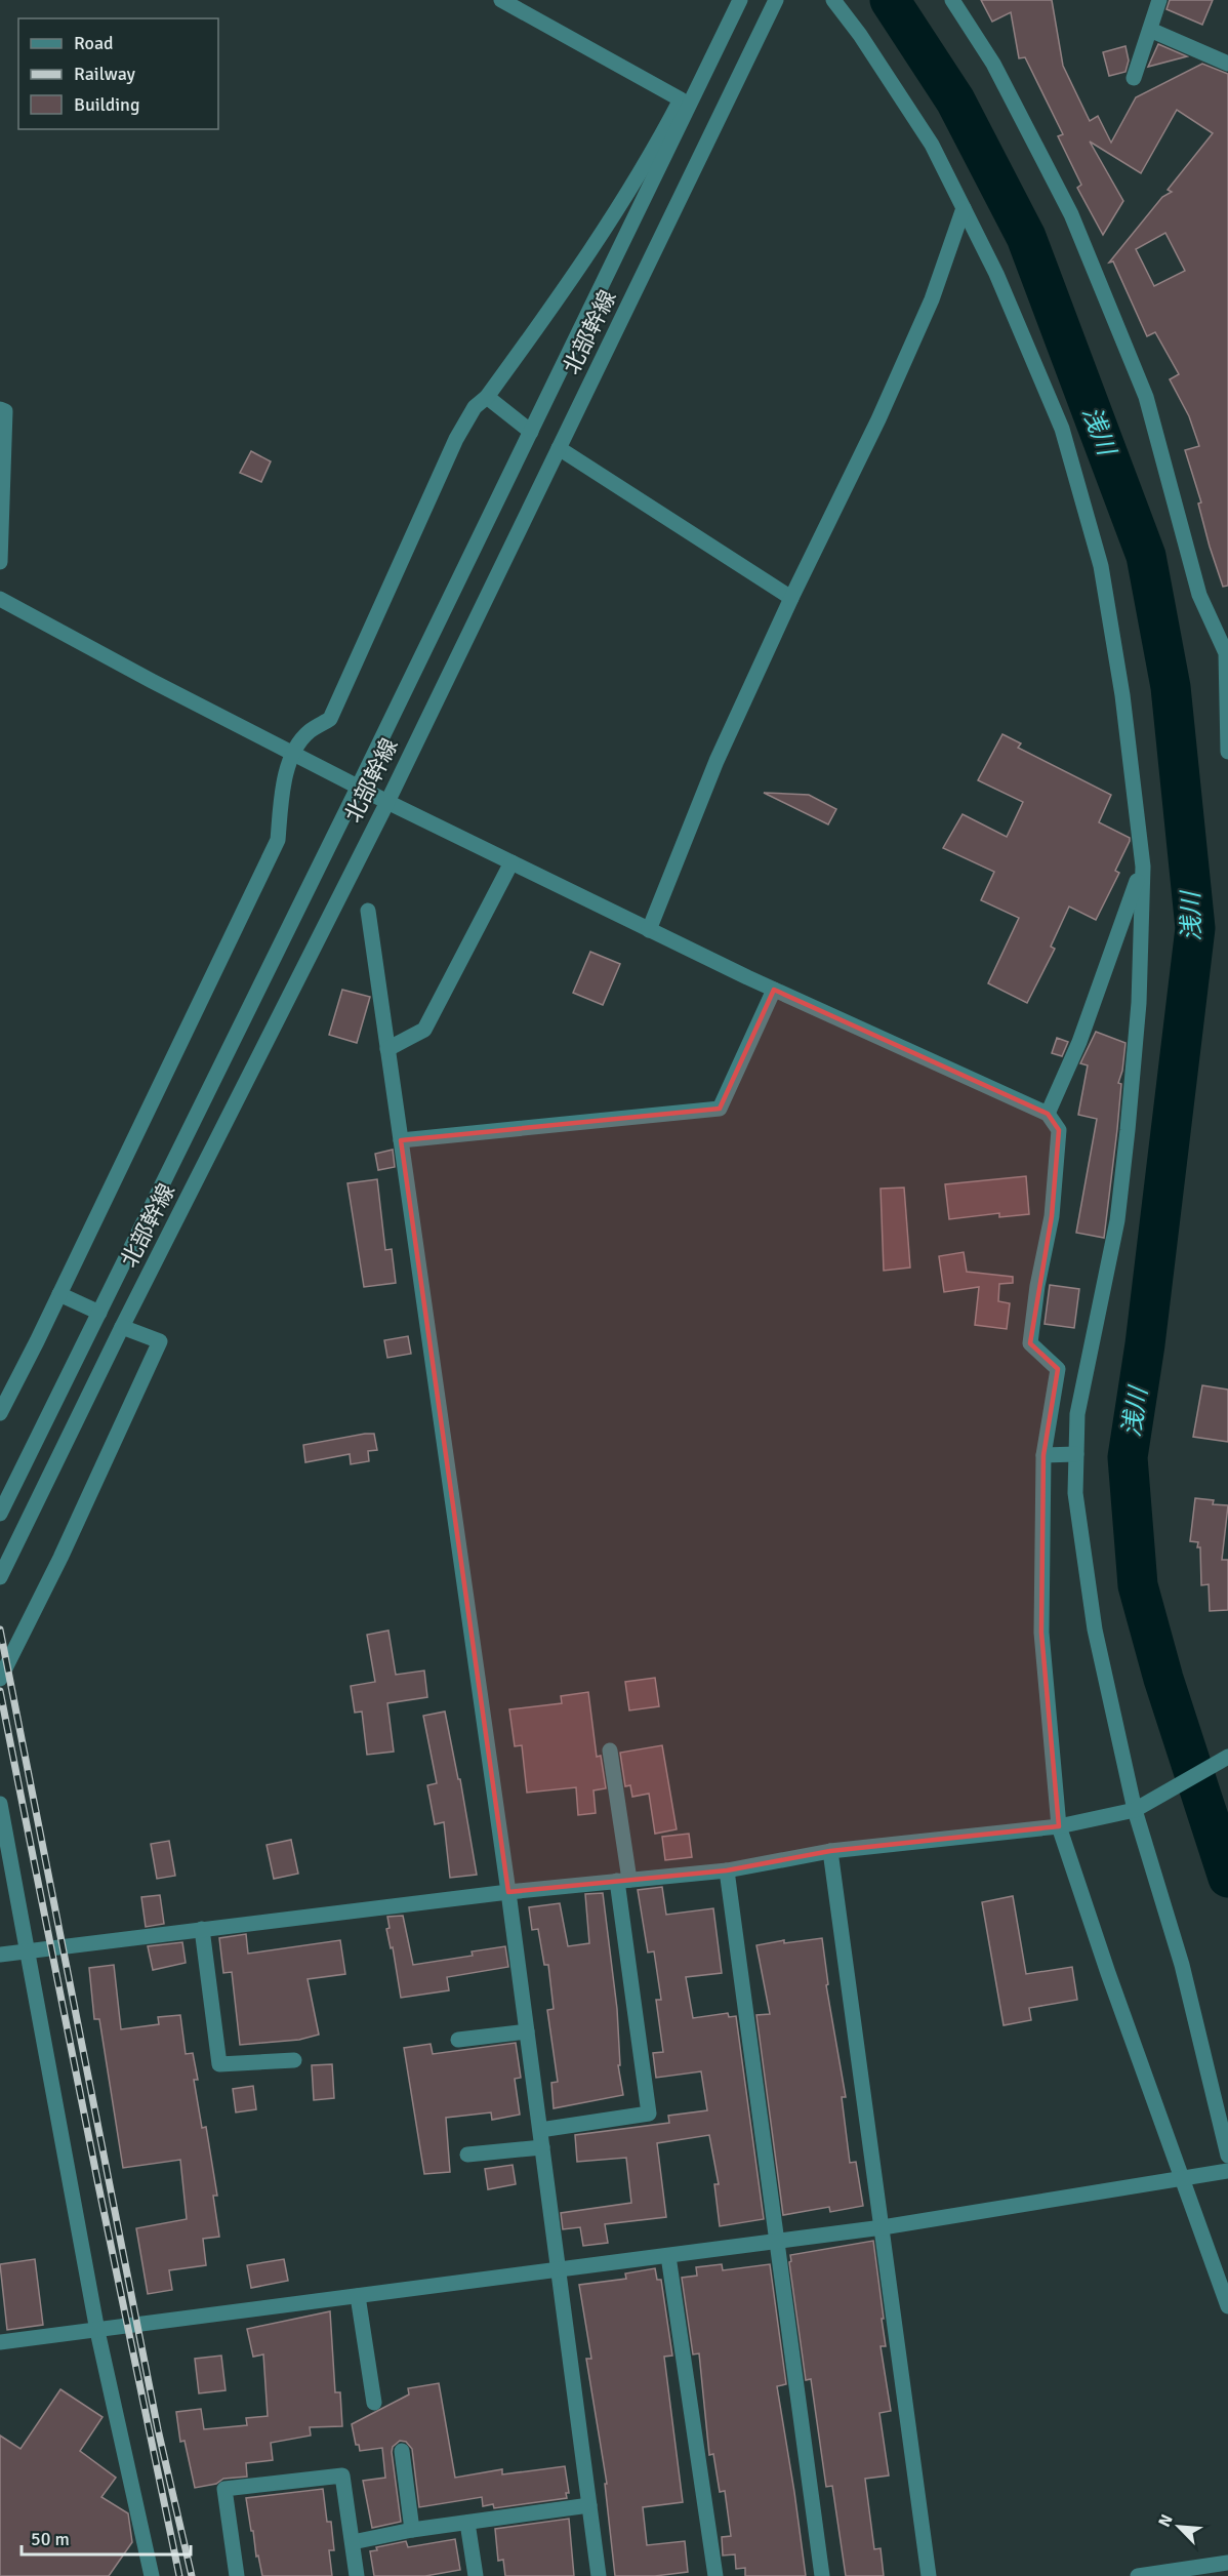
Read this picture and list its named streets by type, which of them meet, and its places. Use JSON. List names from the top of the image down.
{
  "streets": {
    "street": ["北部幹線"]
  },
  "water": ["浅川"],
  "legend": ["Road", "Railway", "Building"],
  "scale_bar": "50 m",
  "north": "top left"
}
